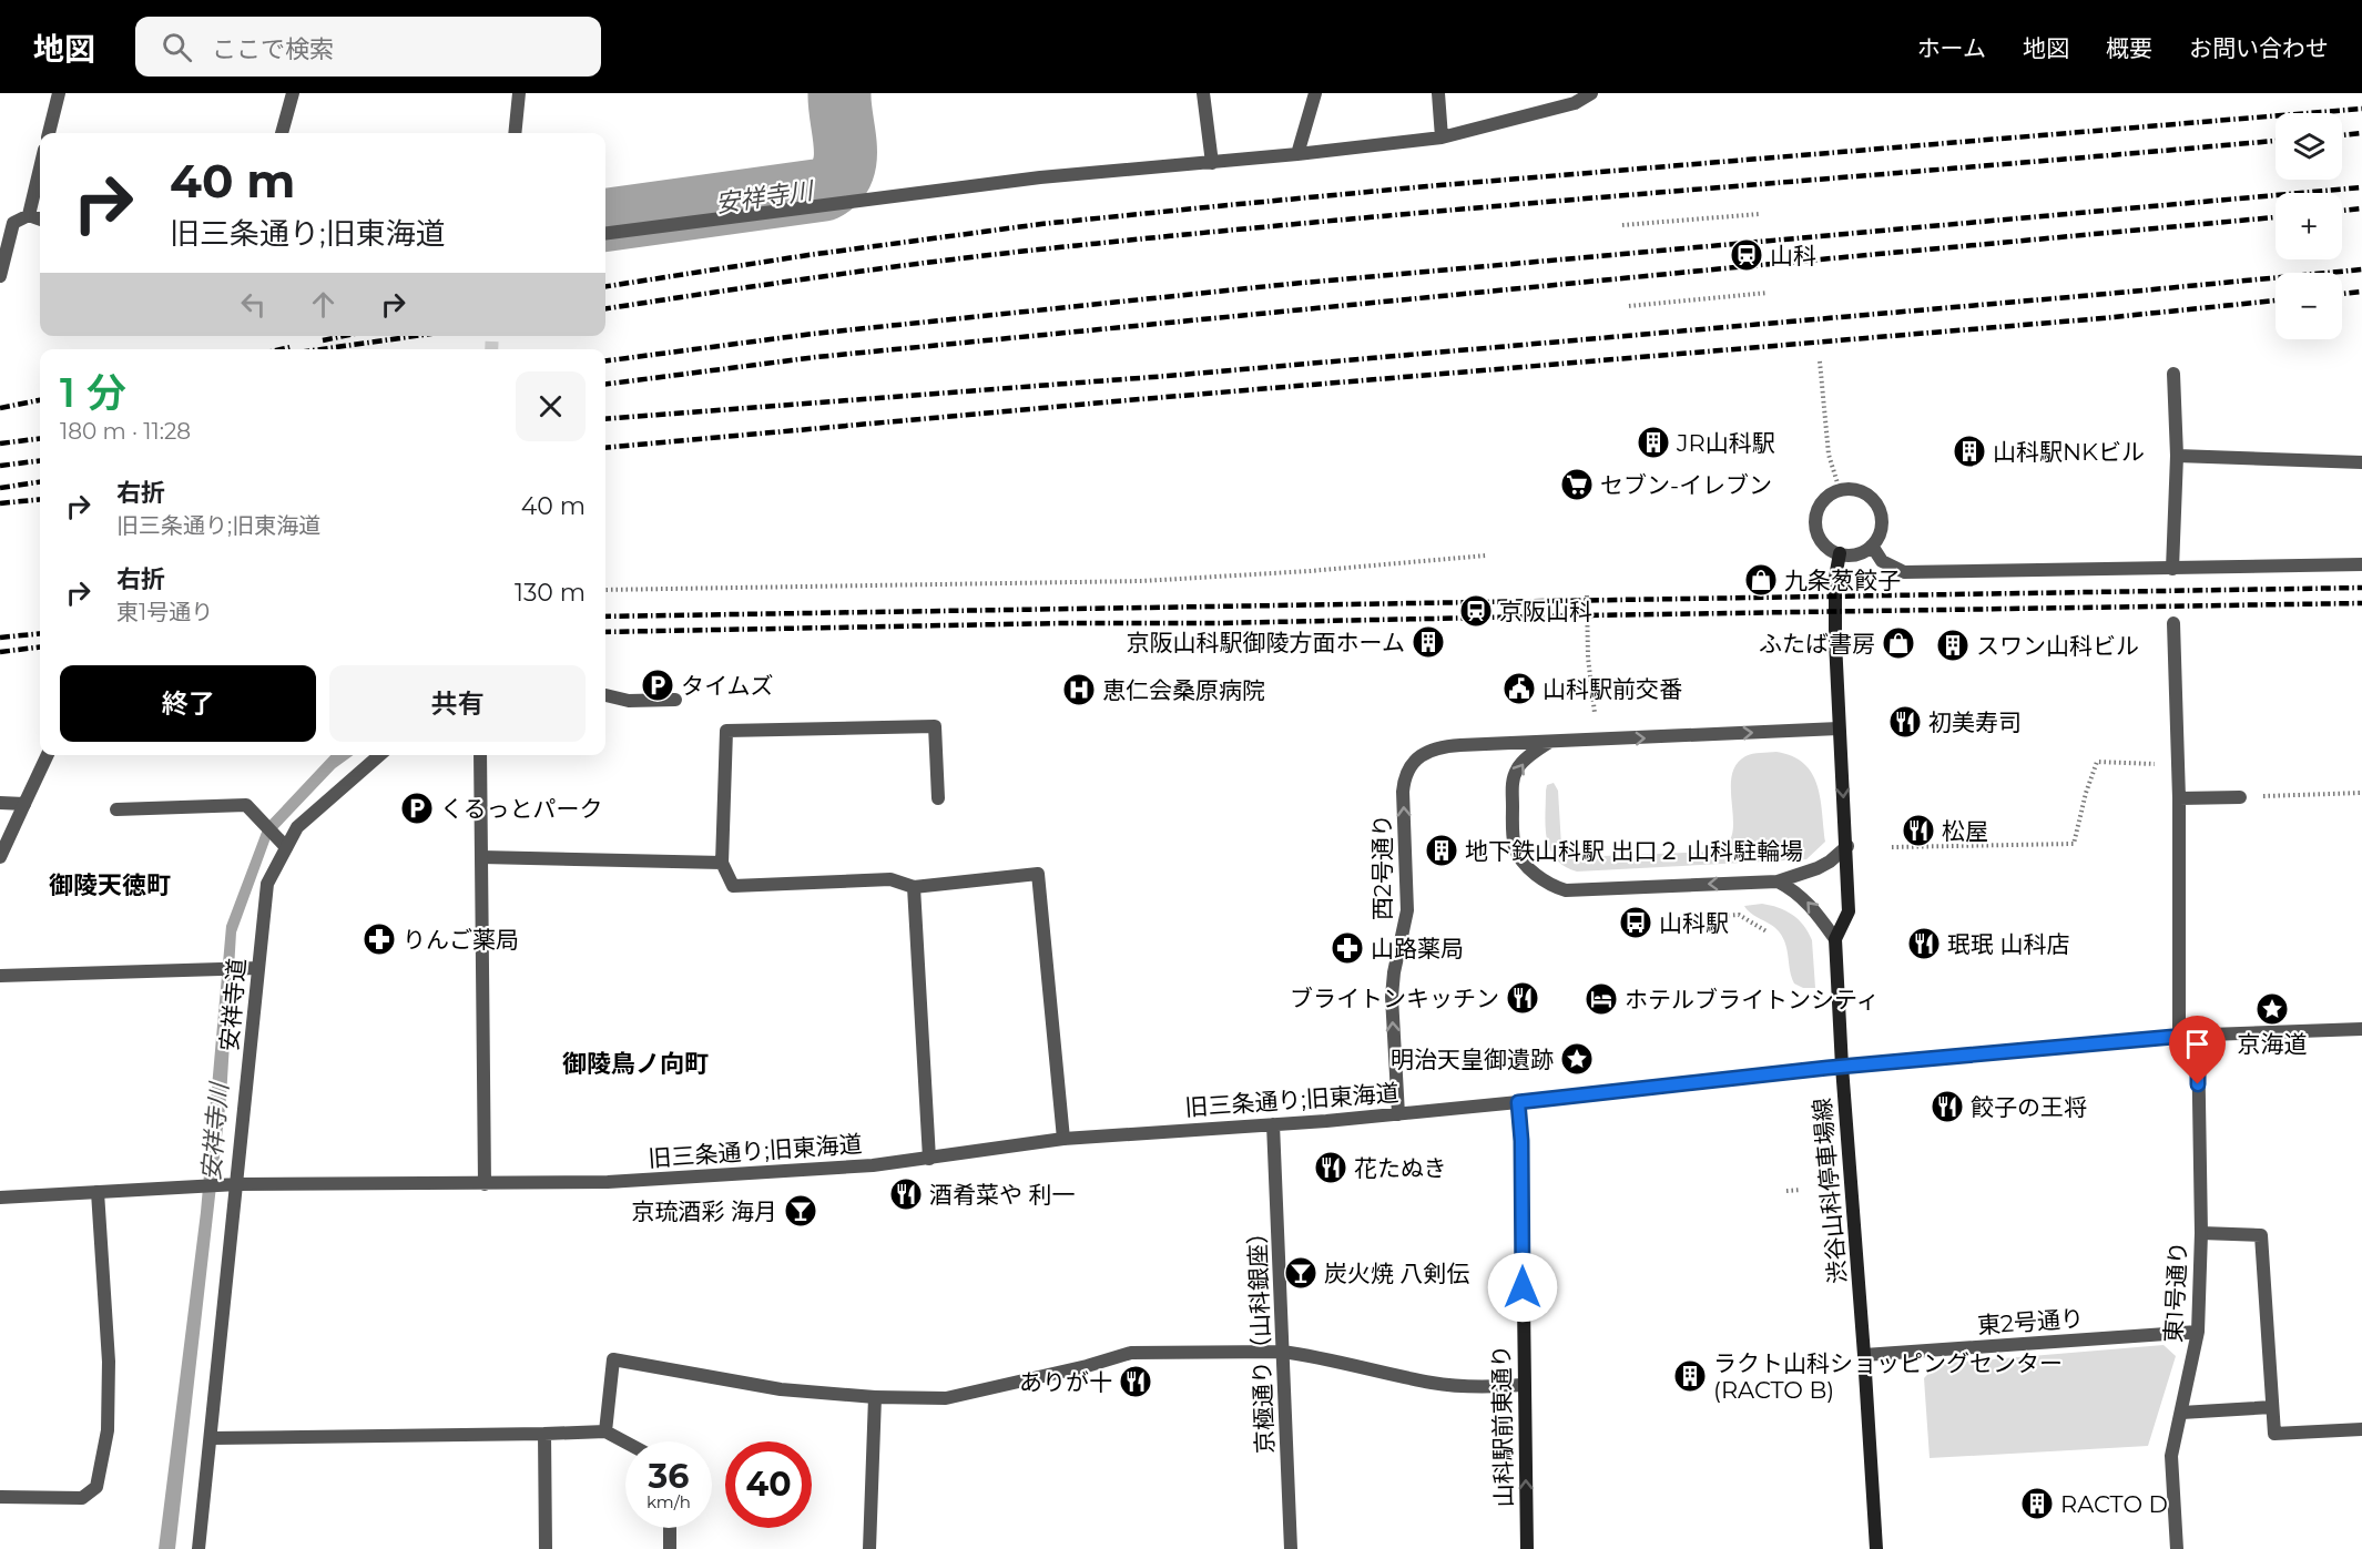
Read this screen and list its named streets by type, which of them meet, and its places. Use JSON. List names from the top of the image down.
{
  "streets": {
    "main road": ["渋谷山科停車場線", "山科駅前東通り"],
    "street": [
      "西2号通り",
      "安祥寺道",
      "旧三条通り;旧東海道",
      "東1号通り",
      "東2号通り",
      "京極通り（山科銀座）"
    ]
  },
  "crossings": [
    ["西2号通り", "旧三条通り;旧東海道"],
    ["西2号通り", "渋谷山科停車場線"],
    ["安祥寺道", "旧三条通り;旧東海道"],
    ["旧三条通り;旧東海道", "渋谷山科停車場線"],
    ["旧三条通り;旧東海道", "東1号通り"],
    ["旧三条通り;旧東海道", "京極通り（山科銀座）"],
    ["旧三条通り;旧東海道", "山科駅前東通り"],
    ["渋谷山科停車場線", "東2号通り"],
    ["東1号通り", "東2号通り"]
  ],
  "one_way": ["山科駅前東通り"],
  "districts": ["御陵天徳町", "御陵鳥ノ向町"],
  "water": ["安祥寺川"],
  "places": {
    "station": ["山科", "京阪山科"],
    "building": [
      "JR山科駅",
      "山科駅NKビル",
      "京阪山科駅御陵方面ホーム",
      "スワン山科ビル",
      "地下鉄山科駅 出口２ 山科駐輪場",
      "ラクト山科ショッピングセンター (RACTO B)",
      "RACTO D"
    ],
    "supermarket": ["セブン-イレブン"],
    "shop": ["九条葱餃子", "ふたば書房"],
    "parking": ["タイムズ", "くるっとパーク"],
    "public building": ["山科駅前交番"],
    "hospital": ["恵仁会桑原病院"],
    "restaurant": [
      "初美寿司",
      "松屋",
      "珉珉 山科店",
      "ブライトンキッチン",
      "餃子の王将",
      "花たぬき",
      "酒肴菜や 利一",
      "ありが十"
    ],
    "bus stop": ["山科駅"],
    "pharmacy": ["りんご薬局", "山路薬局"],
    "hotel": ["ホテルブライトンシティ"],
    "place": ["京海道", "明治天皇御遺跡"],
    "bar": ["京琉酒彩 海月", "炭火焼 八剣伝"]
  },
  "page": {
    "header": "地図",
    "search": "ここで検索",
    "nav": [
      "ホーム",
      "地図",
      "概要",
      "お問い合わせ"
    ],
    "map_buttons": ["+", "−"],
    "turn": ["40 m", "旧三条通り;旧東海道"],
    "heading": ["1 分", "180 m · 11:28"],
    "list": [
      {
        "name": "右折",
        "note": "旧三条通り;旧東海道",
        "value": "40 m"
      },
      {
        "name": "右折",
        "note": "東1号通り",
        "value": "130 m"
      }
    ],
    "buttons": ["終了", "共有"],
    "speed": "36 km/h",
    "limit": "40"
  }
}
